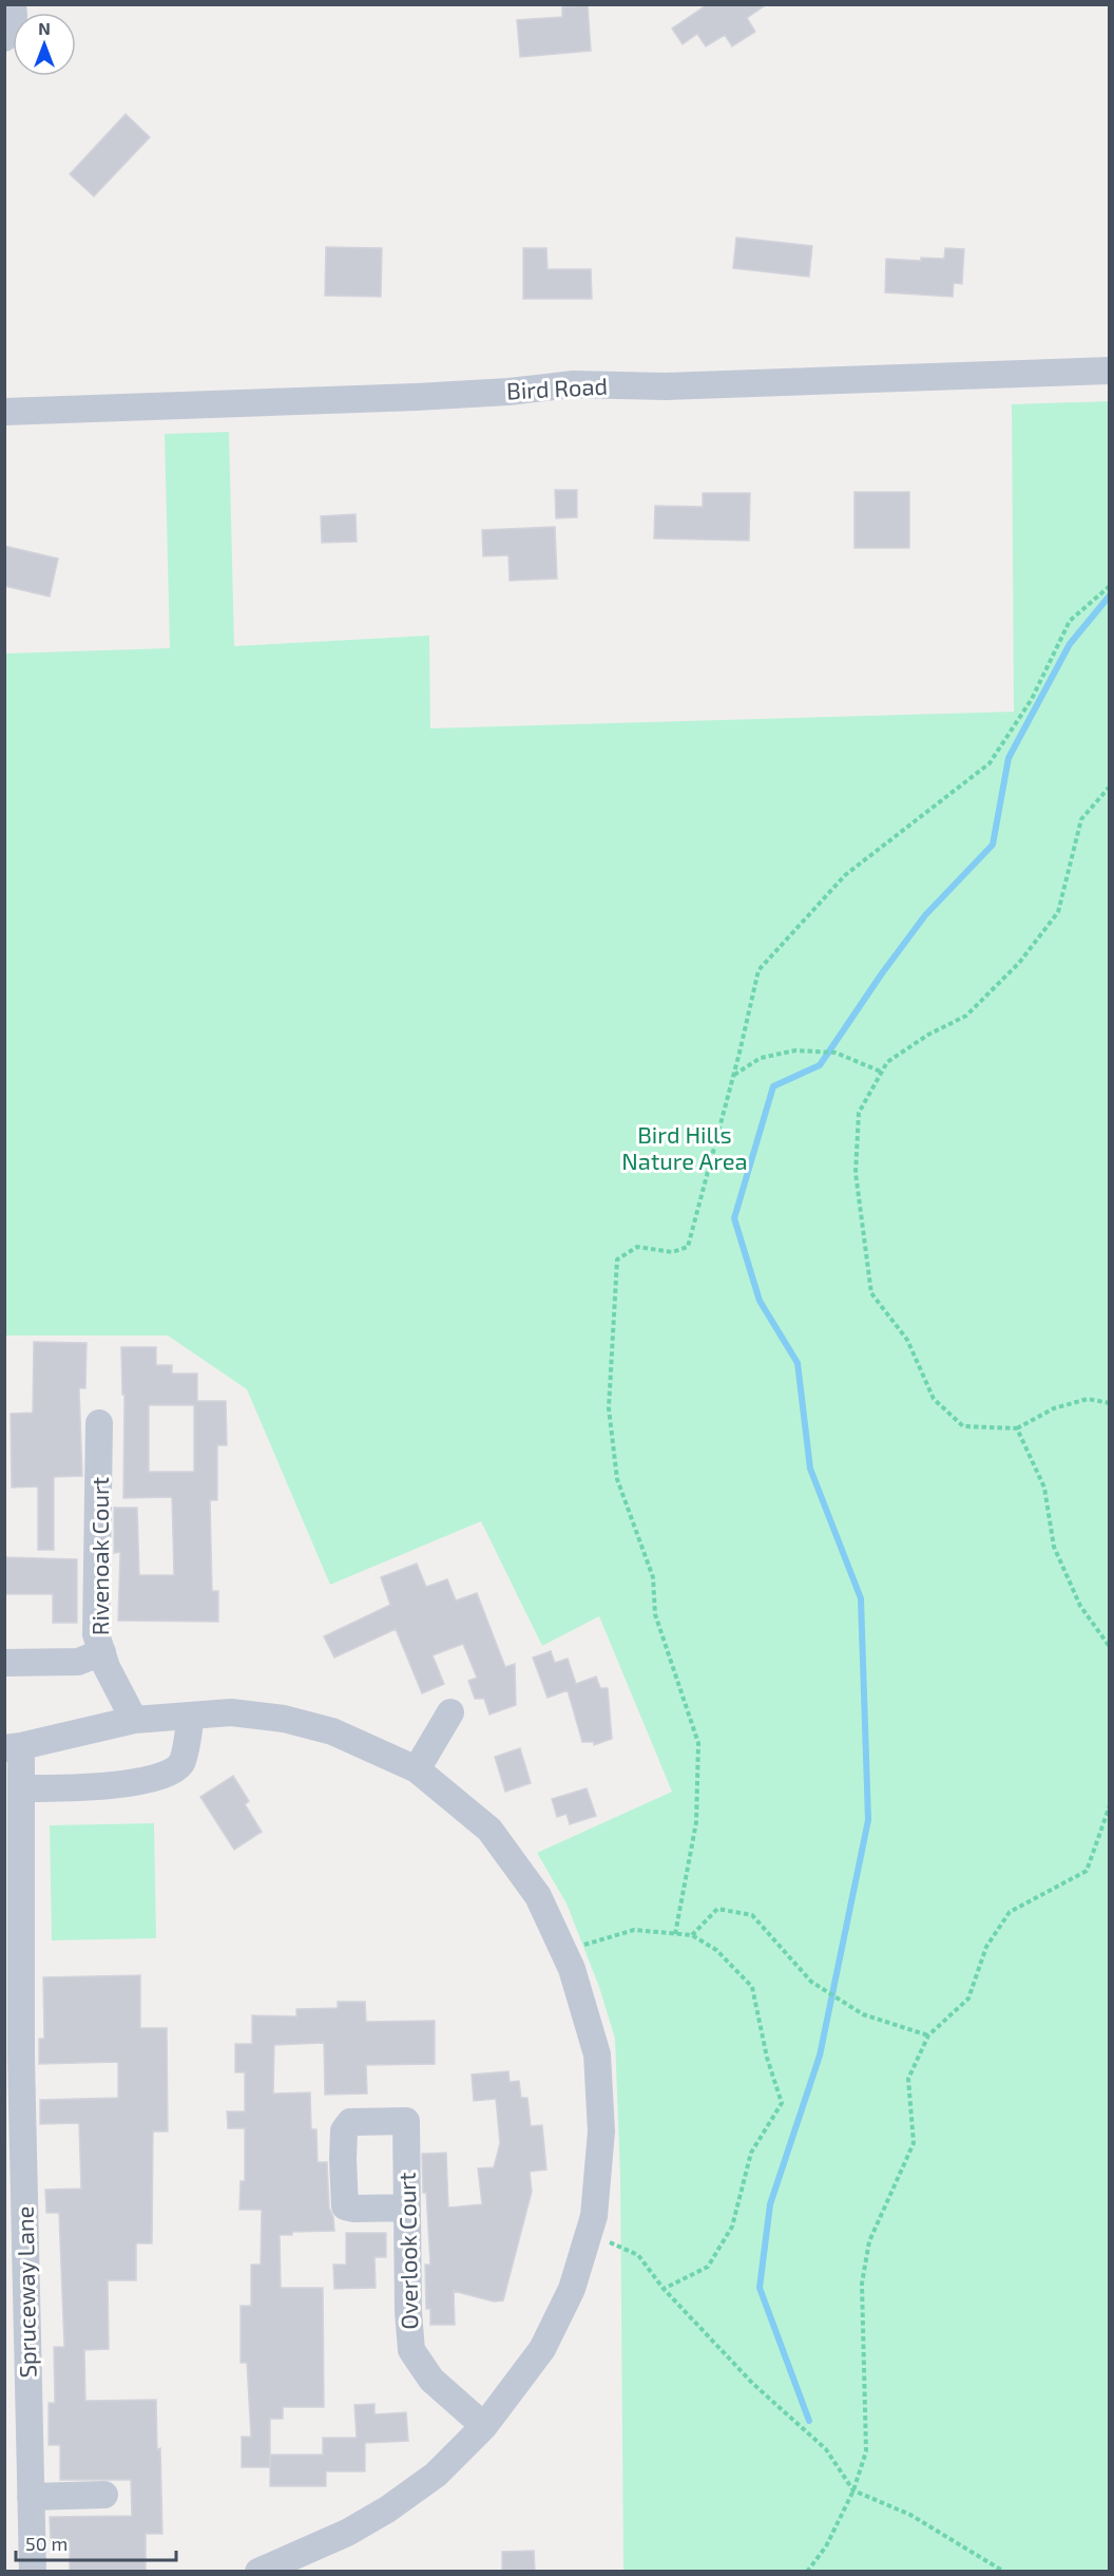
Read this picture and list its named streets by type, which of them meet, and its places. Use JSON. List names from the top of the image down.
{
  "streets": {
    "street": [
      "Bird Road",
      "Rivenoak Court",
      "Overlook Court",
      "Spruceway Lane"
    ]
  },
  "parks": ["Bird Hills Nature Area"],
  "scale_bar": "50 m",
  "north": "top"
}
